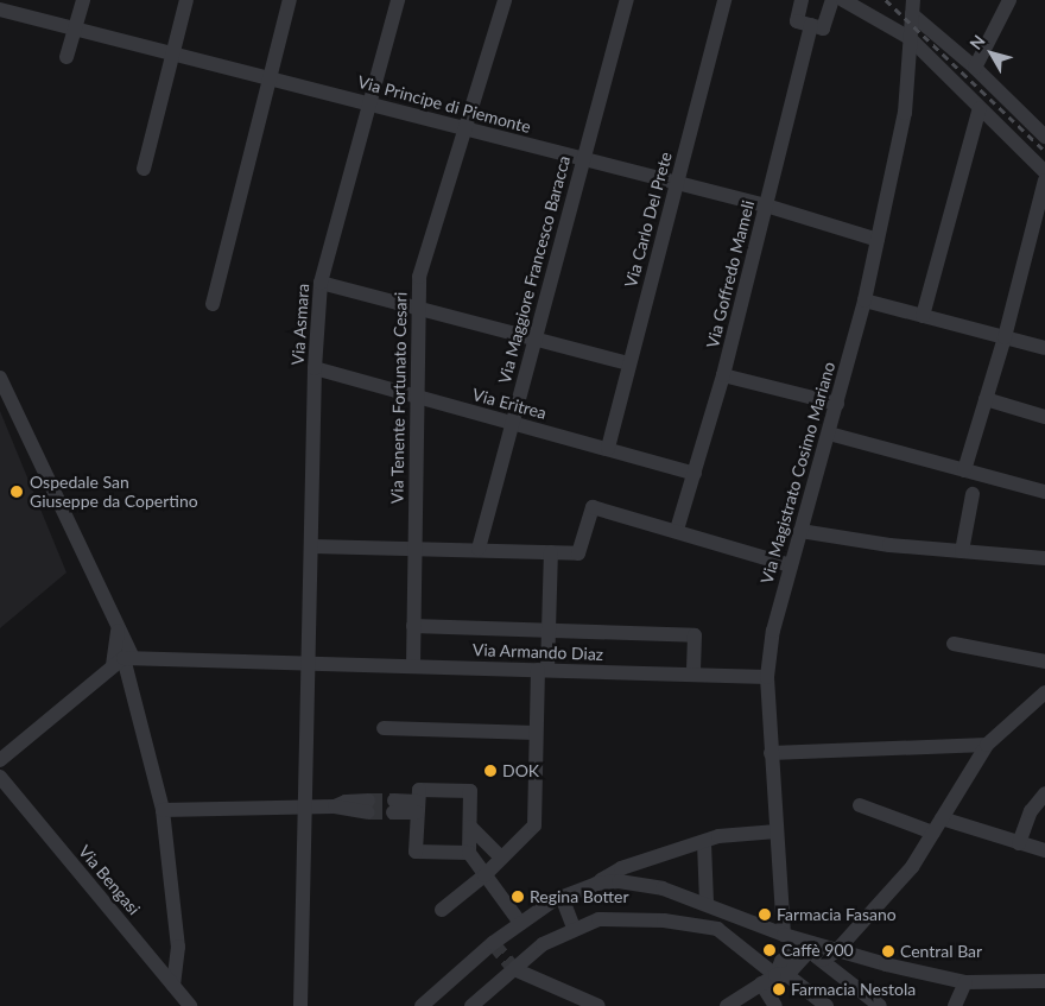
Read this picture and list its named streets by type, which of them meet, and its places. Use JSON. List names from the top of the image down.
{
  "streets": {
    "street": [
      "Via Principe di Piemonte",
      "Via Carlo Del Prete",
      "Via Maggiore Francesco Baracca",
      "Via Goffredo Mameli",
      "Via Asmara",
      "Via Tenente Fortunato Cesari",
      "Via Eritrea",
      "Via Magistrato Cosimo Mariano",
      "Via Armando Diaz",
      "Via Bengasi"
    ]
  },
  "crossings": [
    ["Via Principe di Piemonte", "Via Carlo Del Prete"],
    ["Via Principe di Piemonte", "Via Maggiore Francesco Baracca"],
    ["Via Principe di Piemonte", "Via Goffredo Mameli"],
    ["Via Principe di Piemonte", "Via Asmara"],
    ["Via Principe di Piemonte", "Via Tenente Fortunato Cesari"],
    ["Via Principe di Piemonte", "Via Magistrato Cosimo Mariano"],
    ["Via Carlo Del Prete", "Via Eritrea"],
    ["Via Maggiore Francesco Baracca", "Via Eritrea"],
    ["Via Goffredo Mameli", "Via Eritrea"],
    ["Via Asmara", "Via Eritrea"],
    ["Via Asmara", "Via Armando Diaz"],
    ["Via Tenente Fortunato Cesari", "Via Eritrea"],
    ["Via Tenente Fortunato Cesari", "Via Armando Diaz"],
    ["Via Magistrato Cosimo Mariano", "Via Armando Diaz"]
  ],
  "places": [
    "Ospedale San Giuseppe da Copertino",
    "DOK",
    "Regina Botter",
    "Farmacia Fasano",
    "Caffè 900",
    "Central Bar",
    "Farmacia Nestola"
  ],
  "north": "top left"
}
